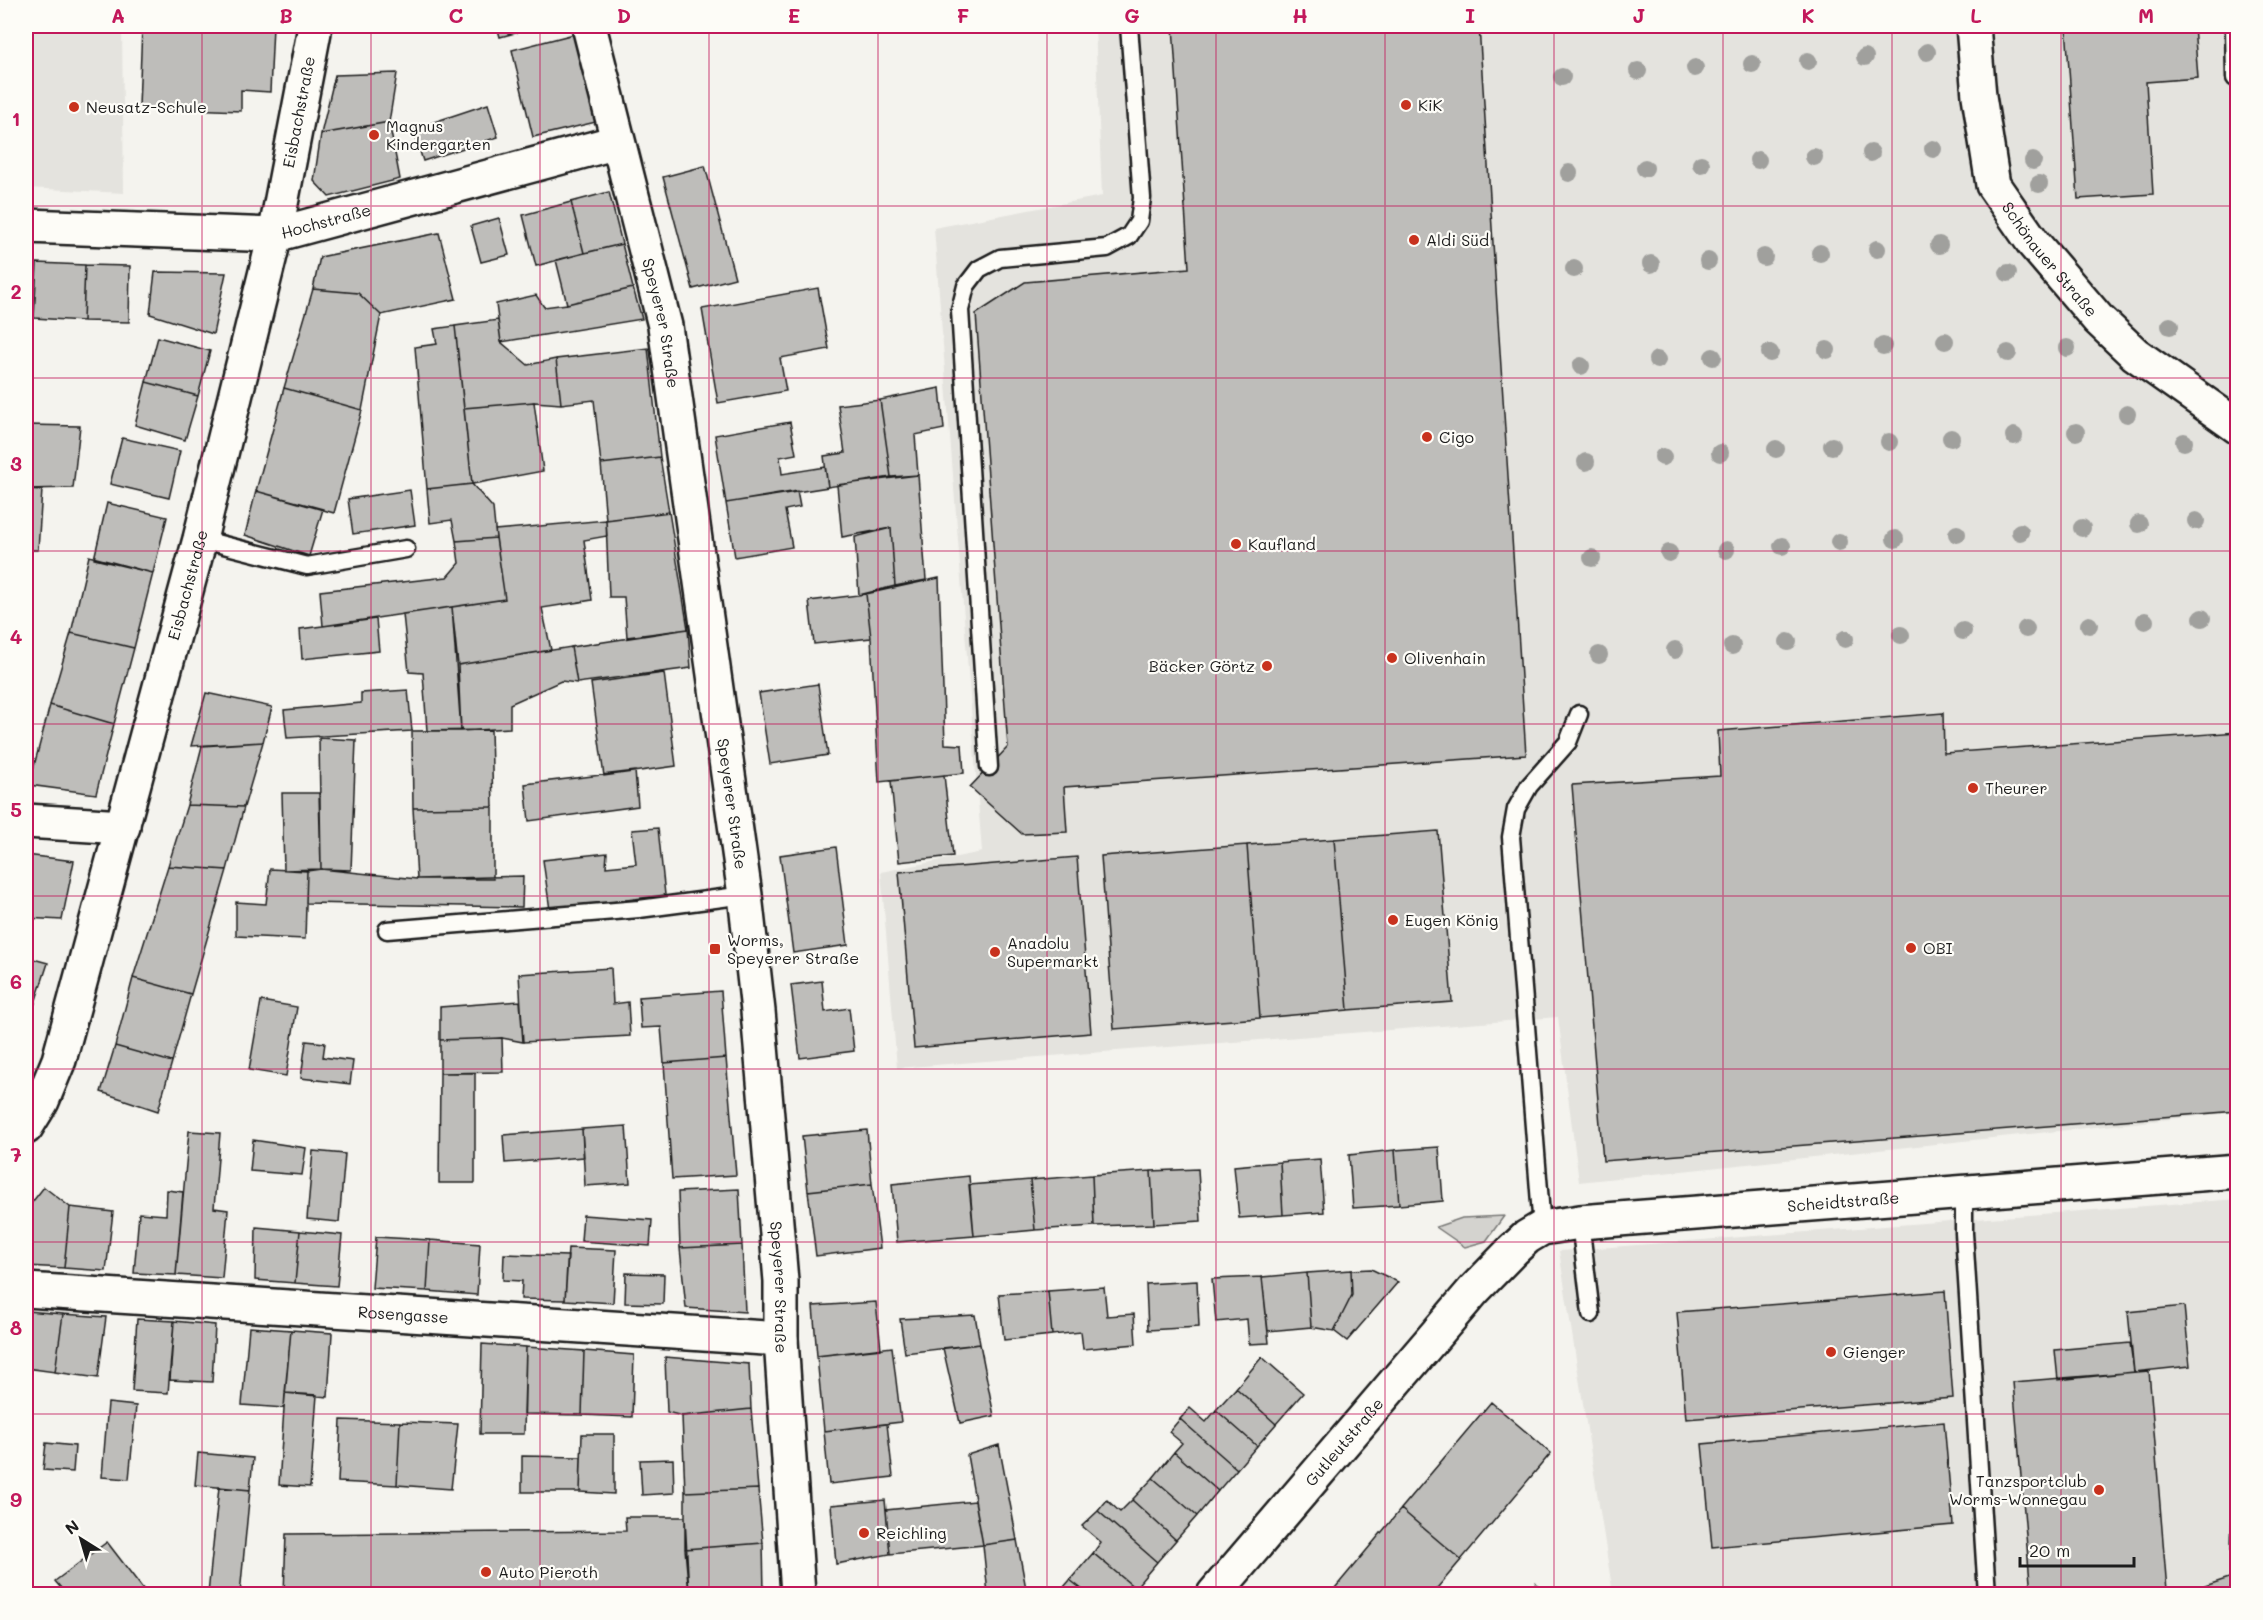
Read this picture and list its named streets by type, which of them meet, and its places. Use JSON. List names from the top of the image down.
{
  "streets": {
    "street": [
      "Eisbachstraße",
      "Hochstraße",
      "Schönauer Straße",
      "Speyerer Straße",
      "Scheidtstraße",
      "Rosengasse",
      "Gutleutstraße"
    ]
  },
  "crossings": [
    ["Eisbachstraße", "Hochstraße"],
    ["Hochstraße", "Speyerer Straße"],
    ["Speyerer Straße", "Rosengasse"],
    ["Scheidtstraße", "Gutleutstraße"]
  ],
  "places": {
    "other": [
      "KiK",
      "Neusatz-Schule",
      "Magnus Kindergarten",
      "Aldi Süd",
      "Cigo",
      "Kaufland",
      "Olivenhain",
      "Bäcker Görtz",
      "Theurer",
      "Eugen König",
      "OBI",
      "Anadolu Supermarkt",
      "Gienger",
      "Tanzsportclub Worms-Wonnegau",
      "Reichling",
      "Auto Pieroth"
    ],
    "transit": ["Worms, Speyerer Straße"]
  },
  "scale_bar": "20 m",
  "north": "top left",
  "grid": {
    "columns": [
      "A",
      "B",
      "C",
      "D",
      "E",
      "F",
      "G",
      "H",
      "I",
      "J",
      "K",
      "L",
      "M"
    ],
    "rows": [
      "1",
      "2",
      "3",
      "4",
      "5",
      "6",
      "7",
      "8",
      "9"
    ]
  }
}
